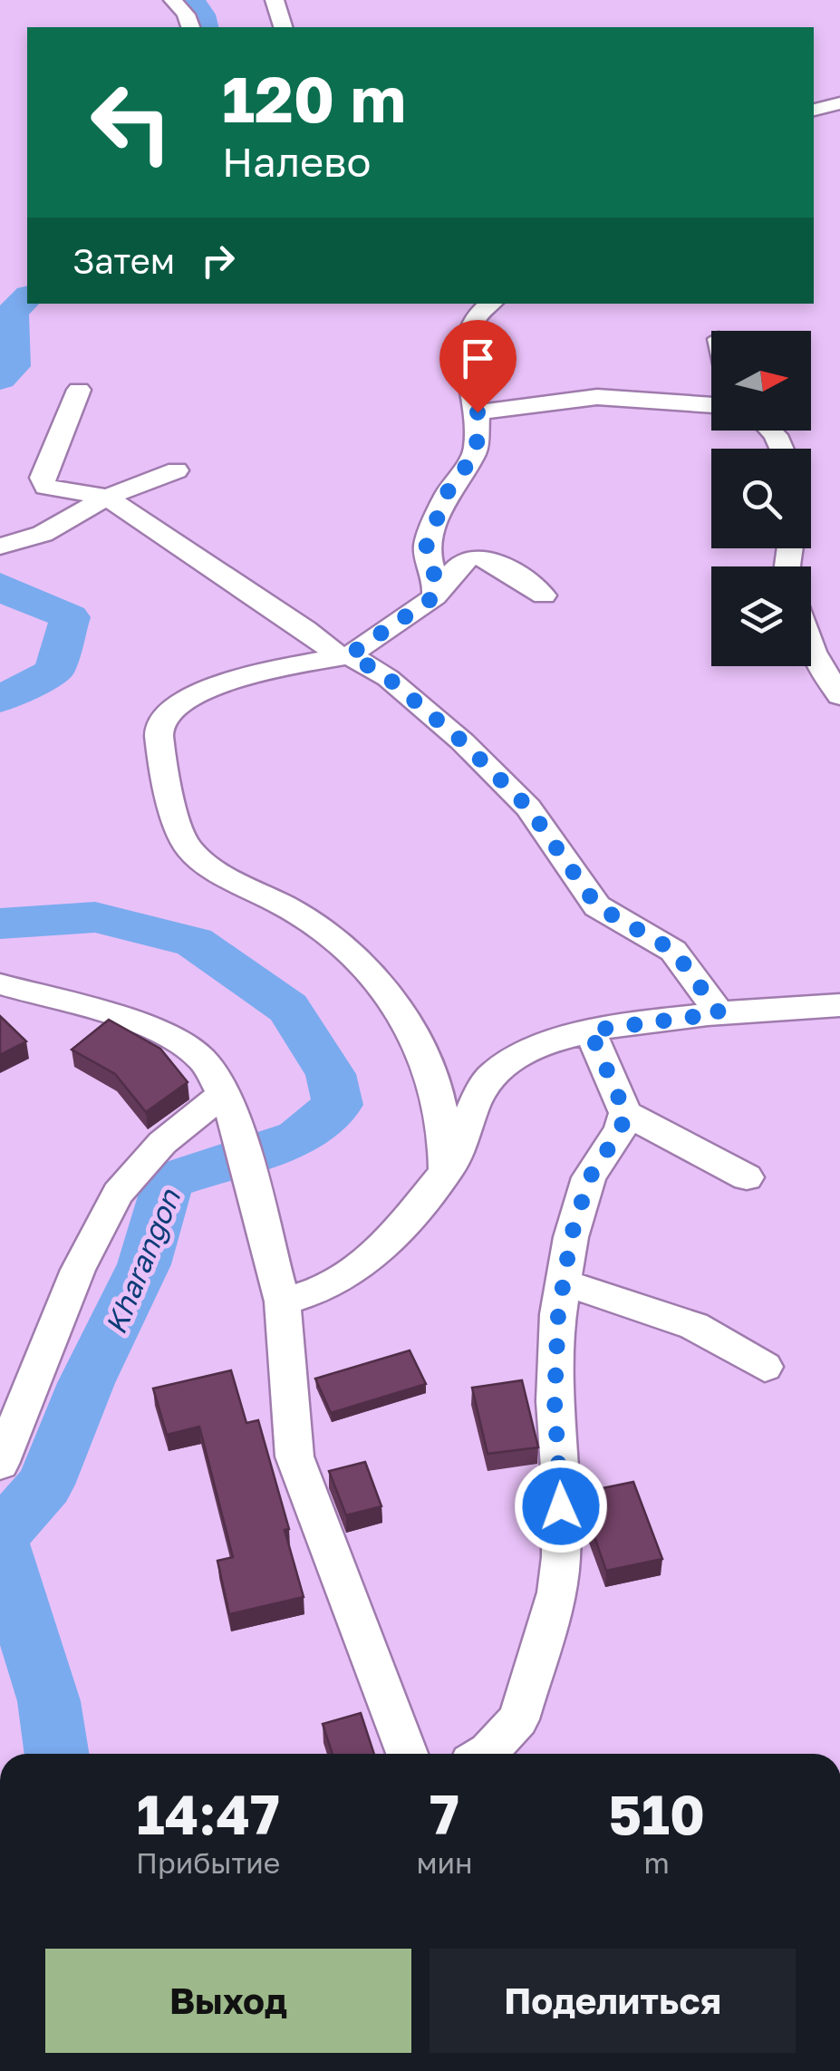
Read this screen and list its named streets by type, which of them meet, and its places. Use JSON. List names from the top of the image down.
{
  "water": ["Kharangon"],
  "north": "right",
  "page": {
    "turn": ["120 m", "Налево"],
    "then": "Затем",
    "eta": [
      "14:47",
      "Прибытие",
      "7",
      "мин",
      "510",
      "m"
    ],
    "buttons": ["Выход", "Поделиться"]
  }
}
